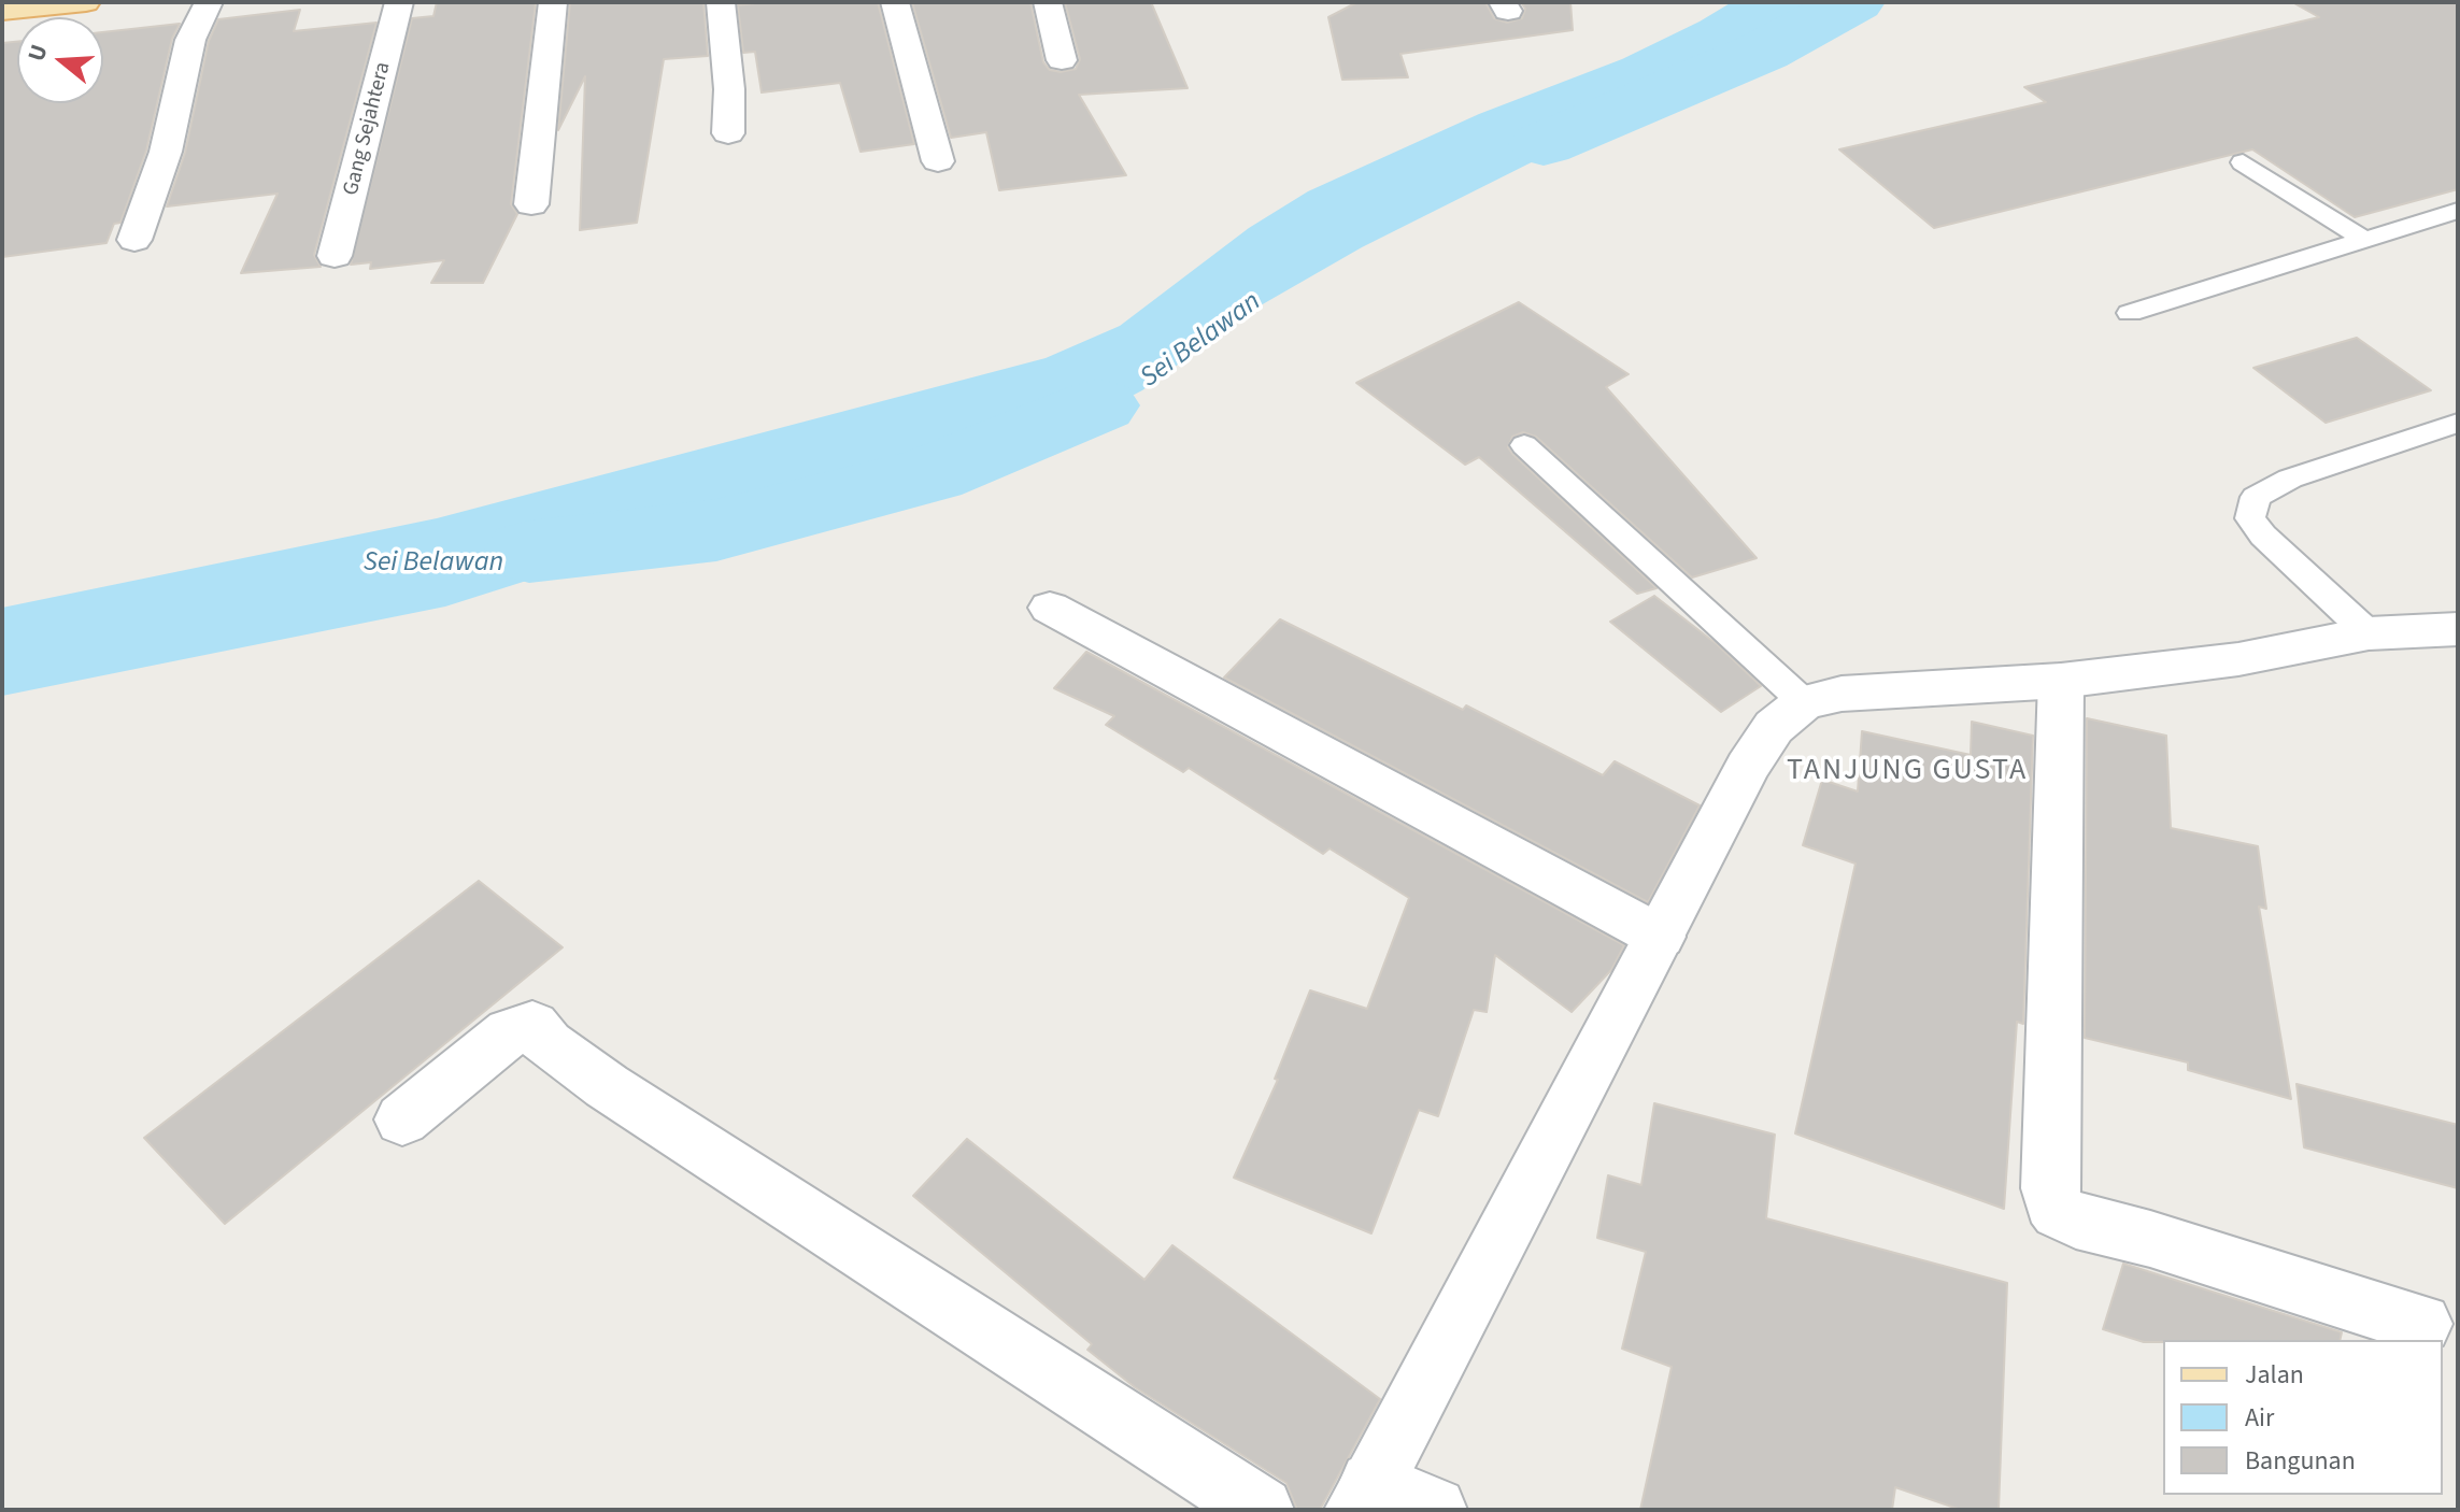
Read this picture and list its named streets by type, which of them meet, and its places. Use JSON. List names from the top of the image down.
{
  "streets": {
    "street": ["Gang Sejahtera"]
  },
  "districts": ["TANJUNG GUSTA"],
  "water": ["Sei Belawan"],
  "legend": ["Jalan", "Air", "Bangunan"],
  "north": "left"
}
